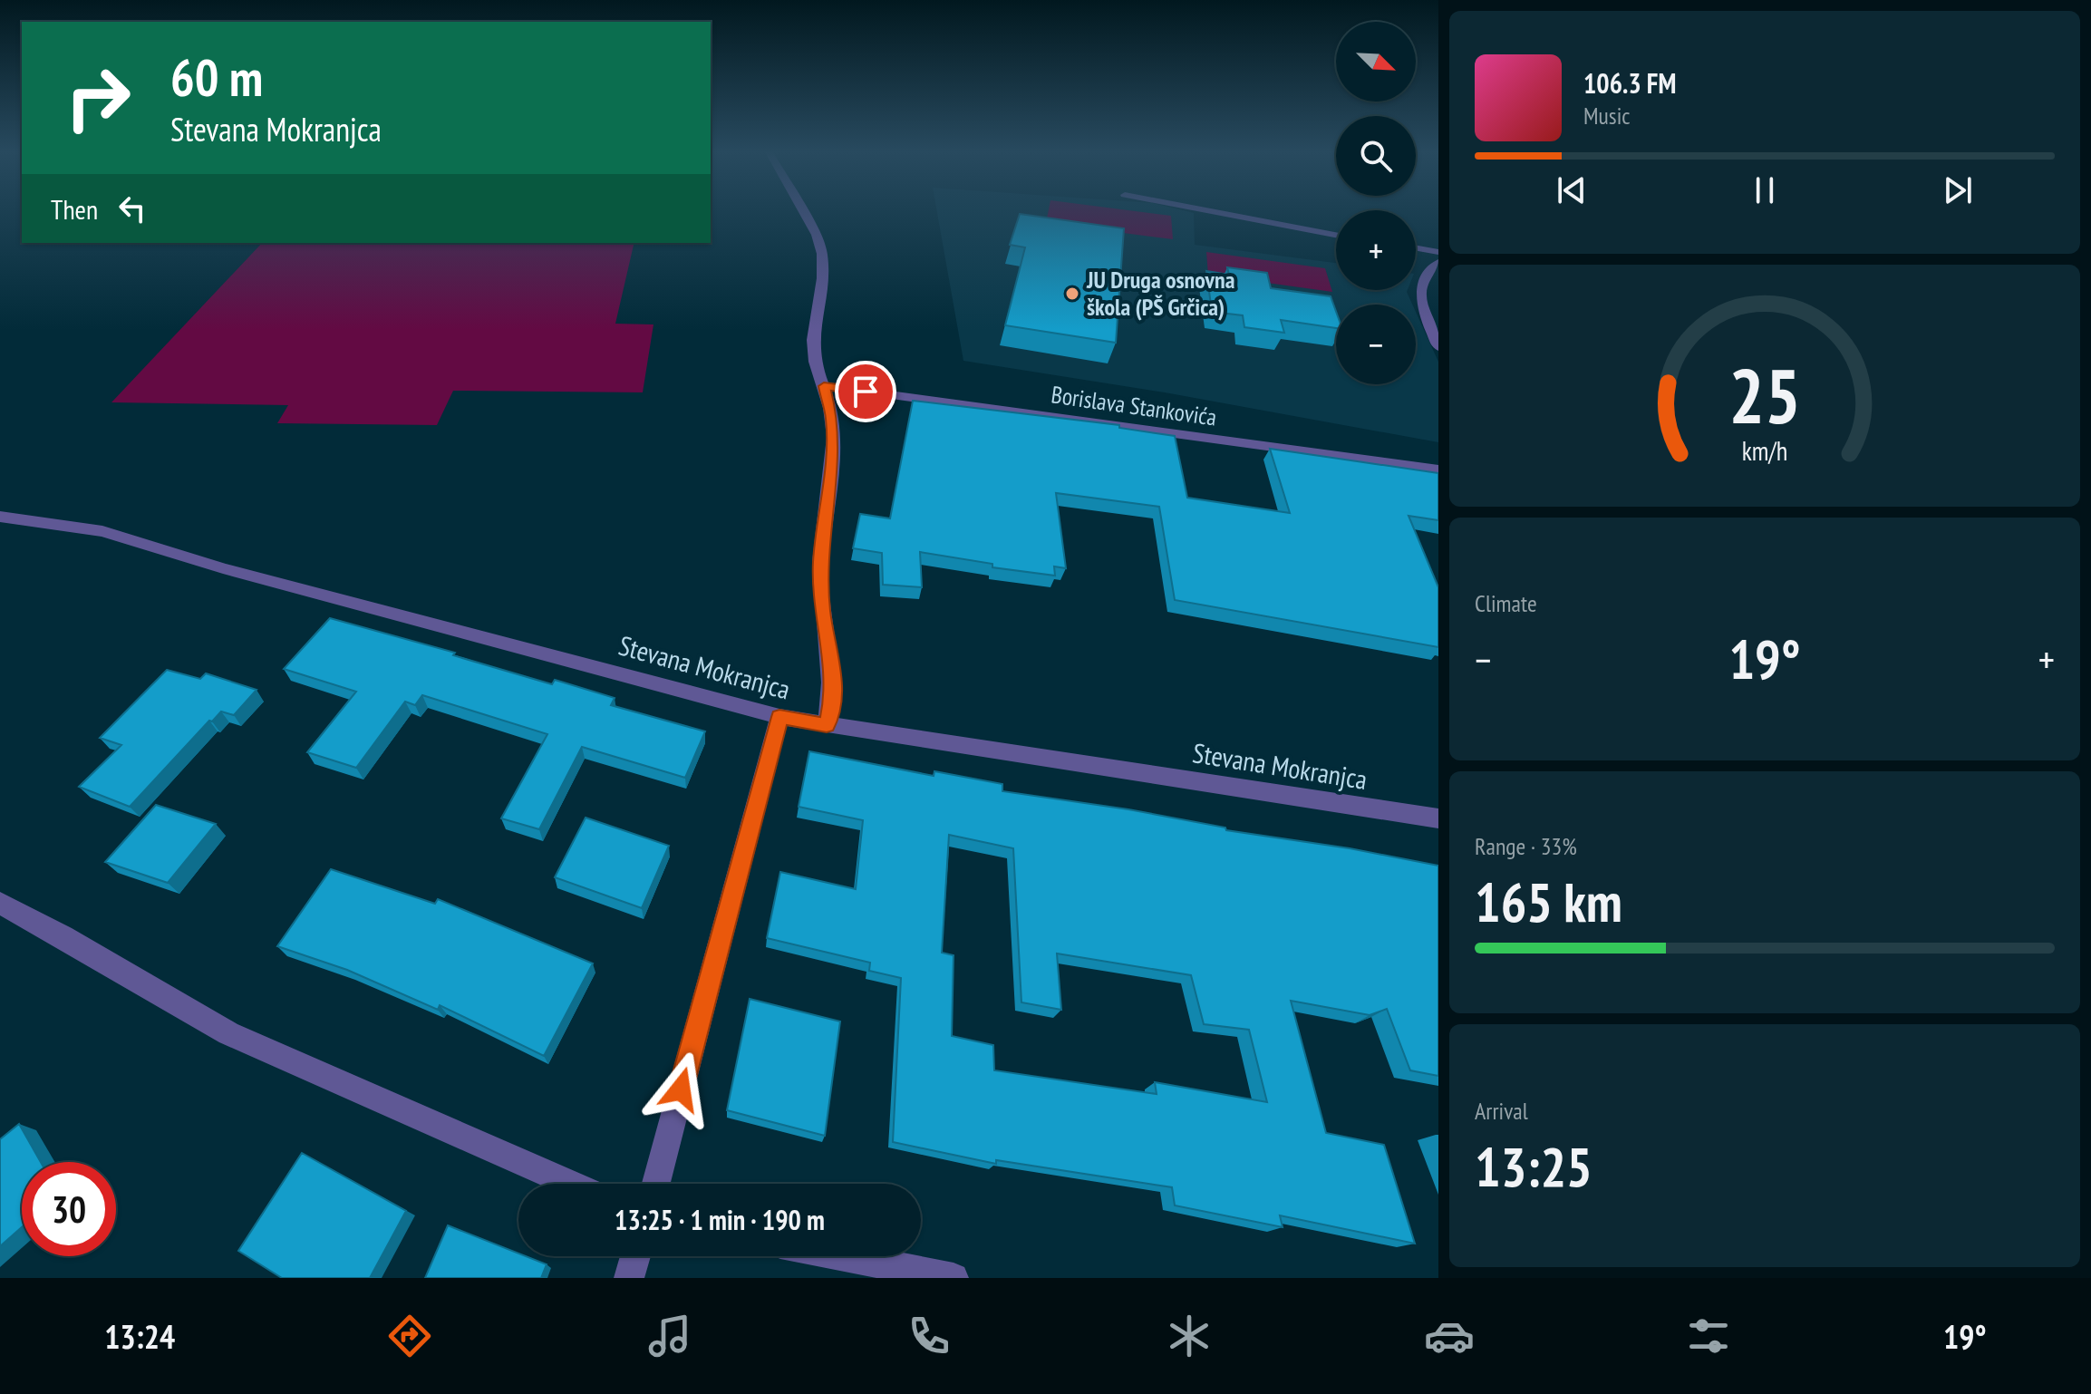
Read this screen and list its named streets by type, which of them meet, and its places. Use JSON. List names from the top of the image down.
{
  "streets": {
    "street": ["Borislava Stankovića", "Stevana Mokranjca"]
  },
  "places": ["JU Druga osnovna škola (PŠ Grčica)"],
  "north": "bottom right",
  "page": {
    "map_buttons": ["+", "−"],
    "turn": ["60 m", "Stevana Mokranjca"],
    "song": ["106.3 FM", "Music"],
    "then": "Then",
    "tile": [
      "Climate",
      ["Range · 33%", "165 km"],
      ["Arrival", "13:25"]
    ],
    "heat": ["−", "19°", "+"],
    "limit": "30",
    "trip": "13:25 · 1 min · 190 m",
    "tabs": ["13:24", "19°"],
    "gauge": ["25", "km/h"]
  }
}
